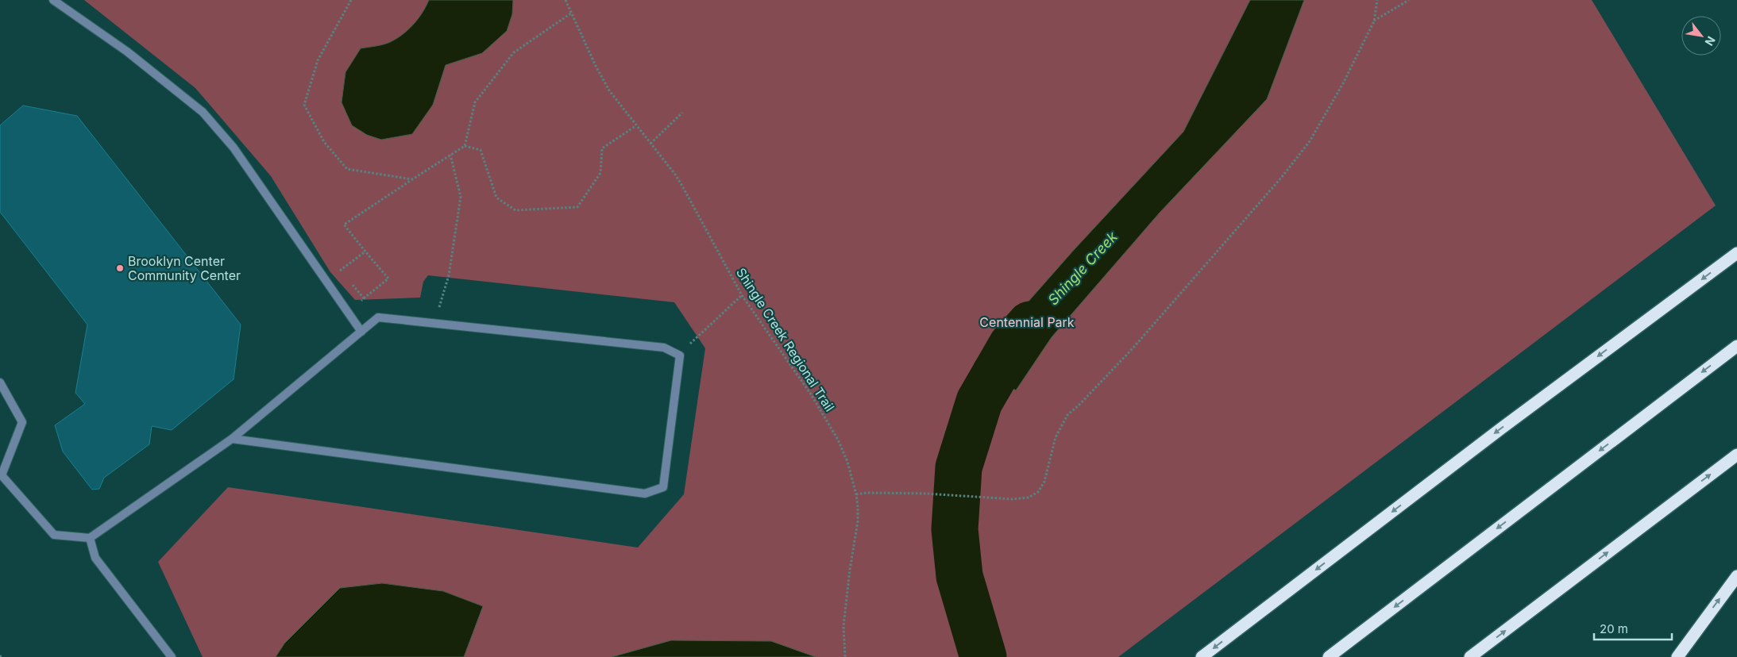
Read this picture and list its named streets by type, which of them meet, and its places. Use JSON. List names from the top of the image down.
{
  "streets": {
    "path": ["Shingle Creek Regional Trail"]
  },
  "water": ["Shingle Creek"],
  "parks": ["Centennial Park"],
  "places": ["Brooklyn Center Community Center"],
  "scale_bar": "20 m",
  "north": "bottom right"
}
